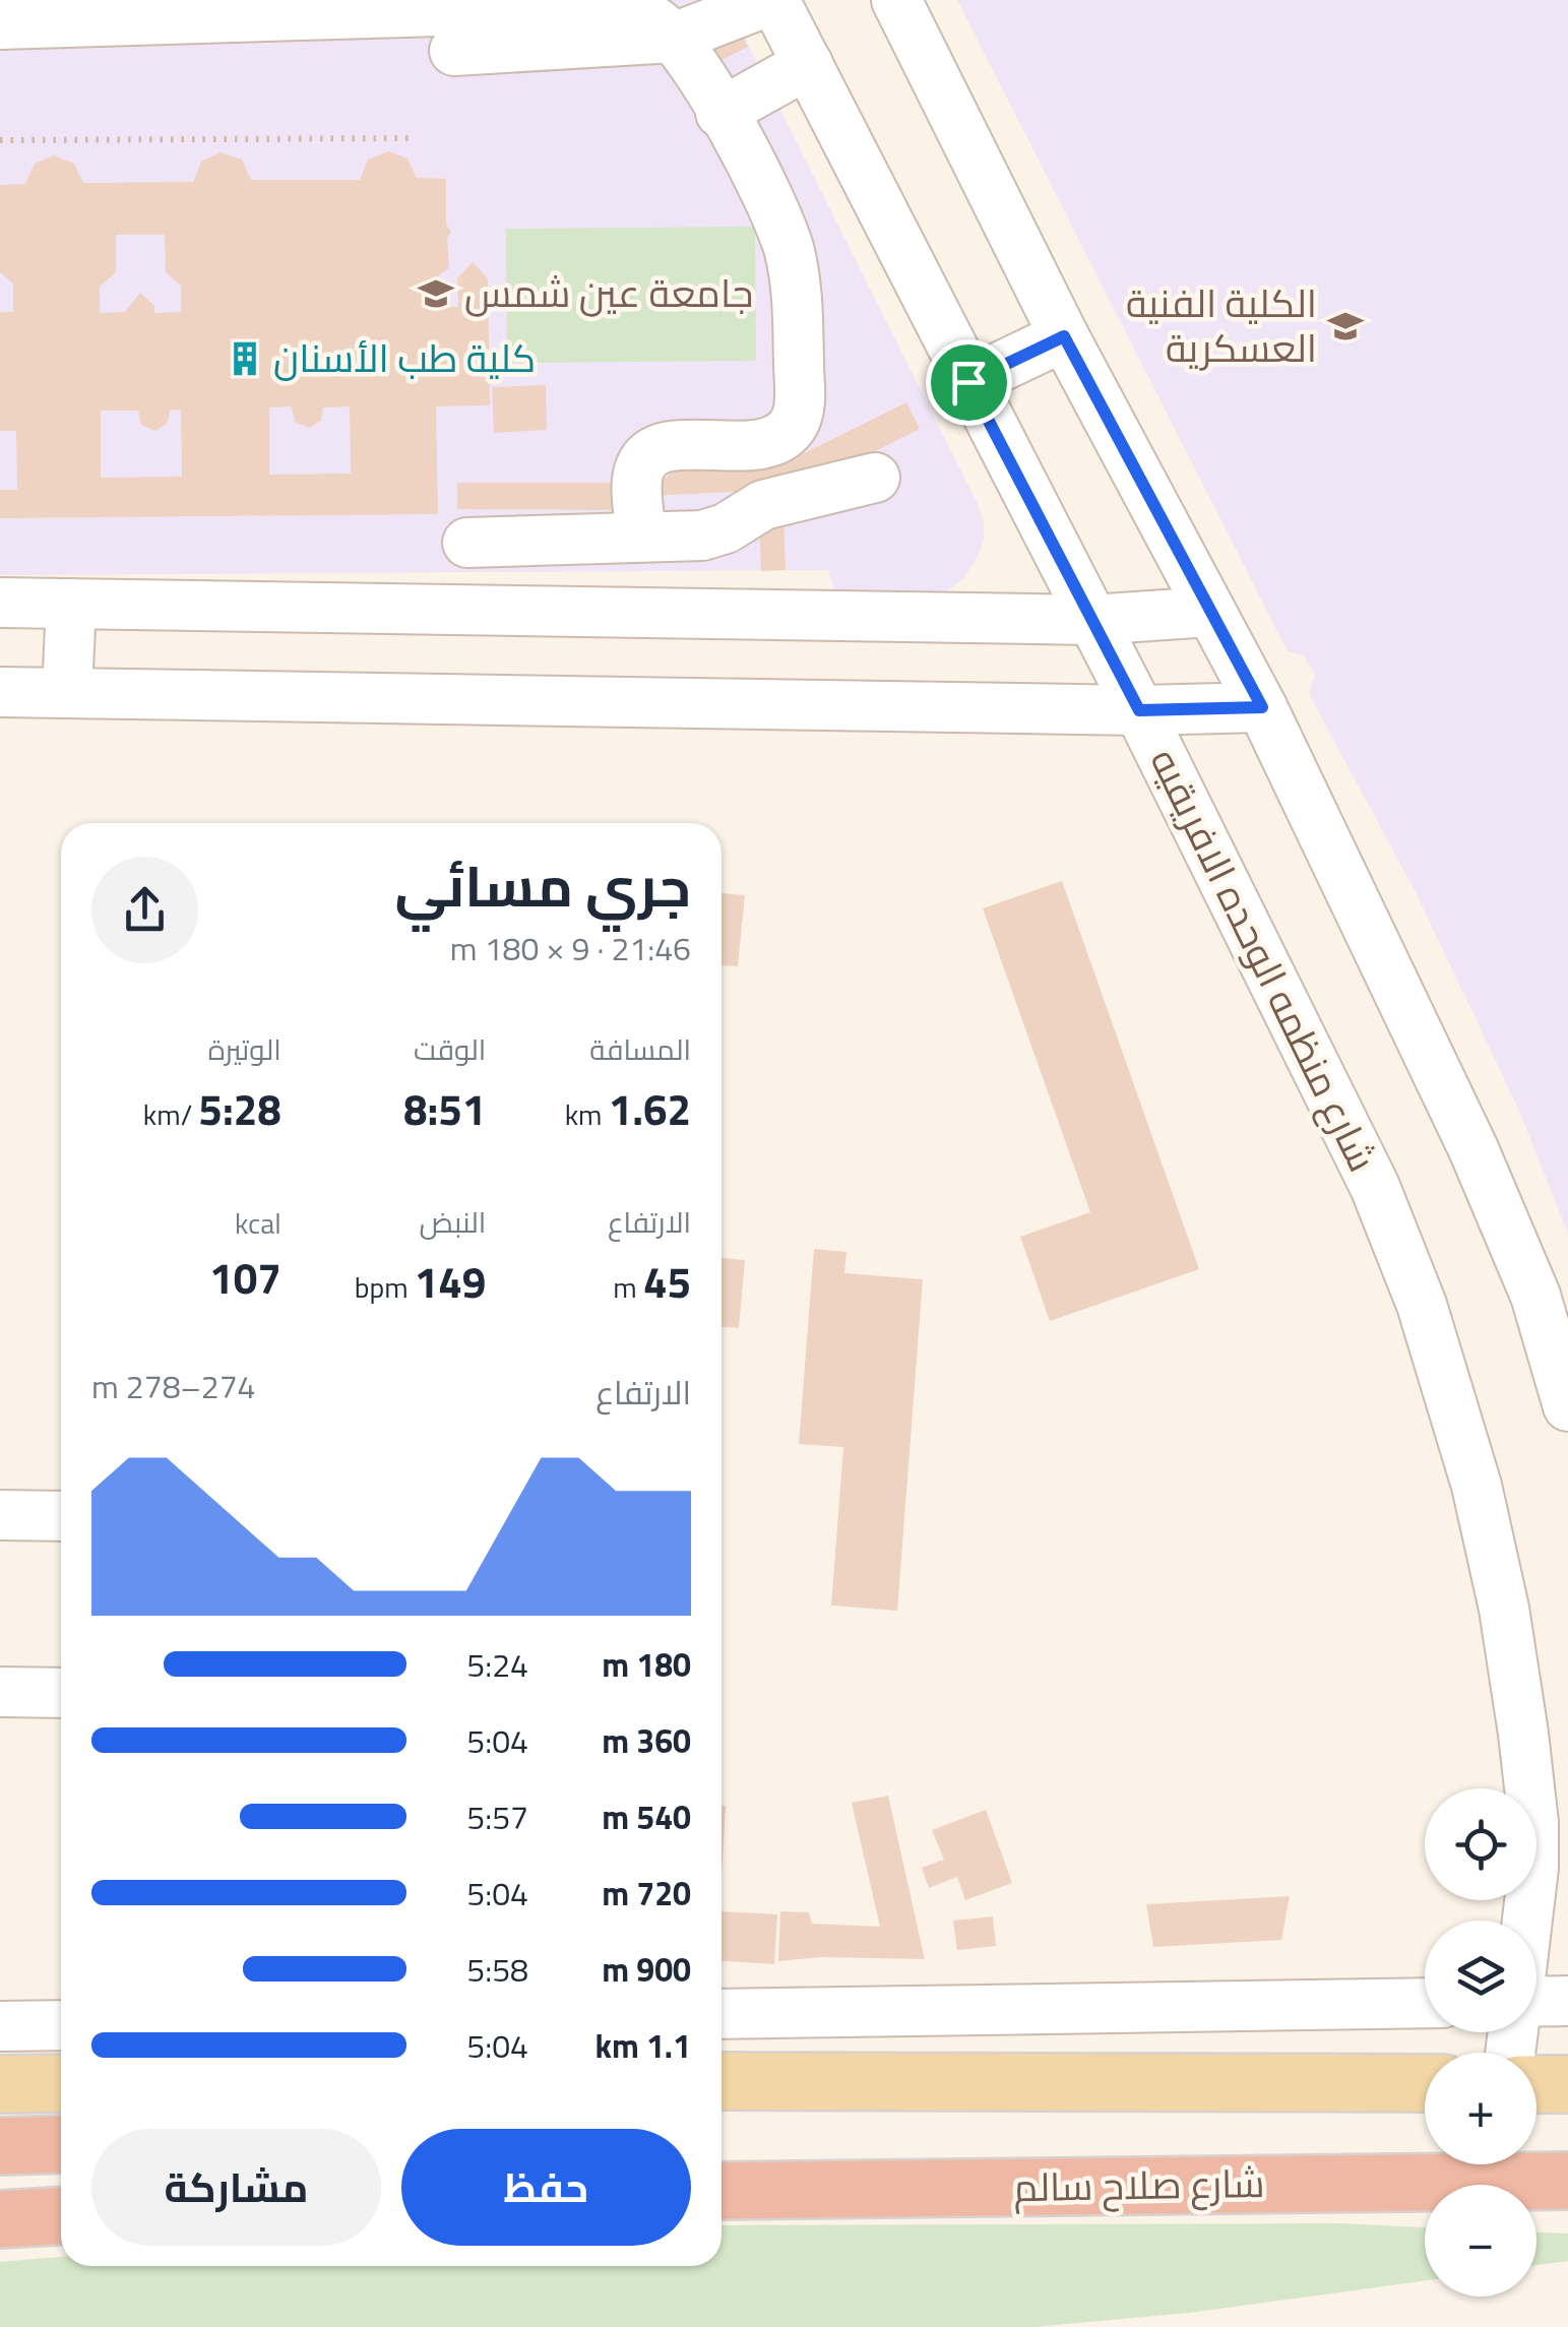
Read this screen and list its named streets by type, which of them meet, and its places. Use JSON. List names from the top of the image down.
{
  "streets": {
    "highway": ["شارع صلاح سالم"],
    "street": ["شارع منظمه الوحده الافريقيه"]
  },
  "places": {
    "school or university": ["جامعة عين شمس", "الكلية الفنية العسكرية"],
    "building": ["كلية طب الأسنان"]
  },
  "page": {
    "heading": ["جري مسائي", "21:46 · 9 × 180 m"],
    "stats": [
      ["المسافة", "1.62 km"],
      ["الوقت", "8:51"],
      ["الوتيرة", "5:28 /km"],
      ["الارتفاع", "45 m"],
      ["النبض", "149 bpm"],
      ["kcal", "107"]
    ],
    "chart": ["الارتفاع", "274–278 m"],
    "list": [
      {
        "name": "180 m",
        "note": "5:24"
      },
      {
        "name": "360 m",
        "note": "5:04"
      },
      {
        "name": "540 m",
        "note": "5:57"
      },
      {
        "name": "720 m",
        "note": "5:04"
      },
      {
        "name": "900 m",
        "note": "5:58"
      },
      {
        "name": "1.1 km",
        "note": "5:04"
      }
    ],
    "map_buttons": ["+", "−"],
    "buttons": ["حفظ", "مشاركة"]
  }
}
